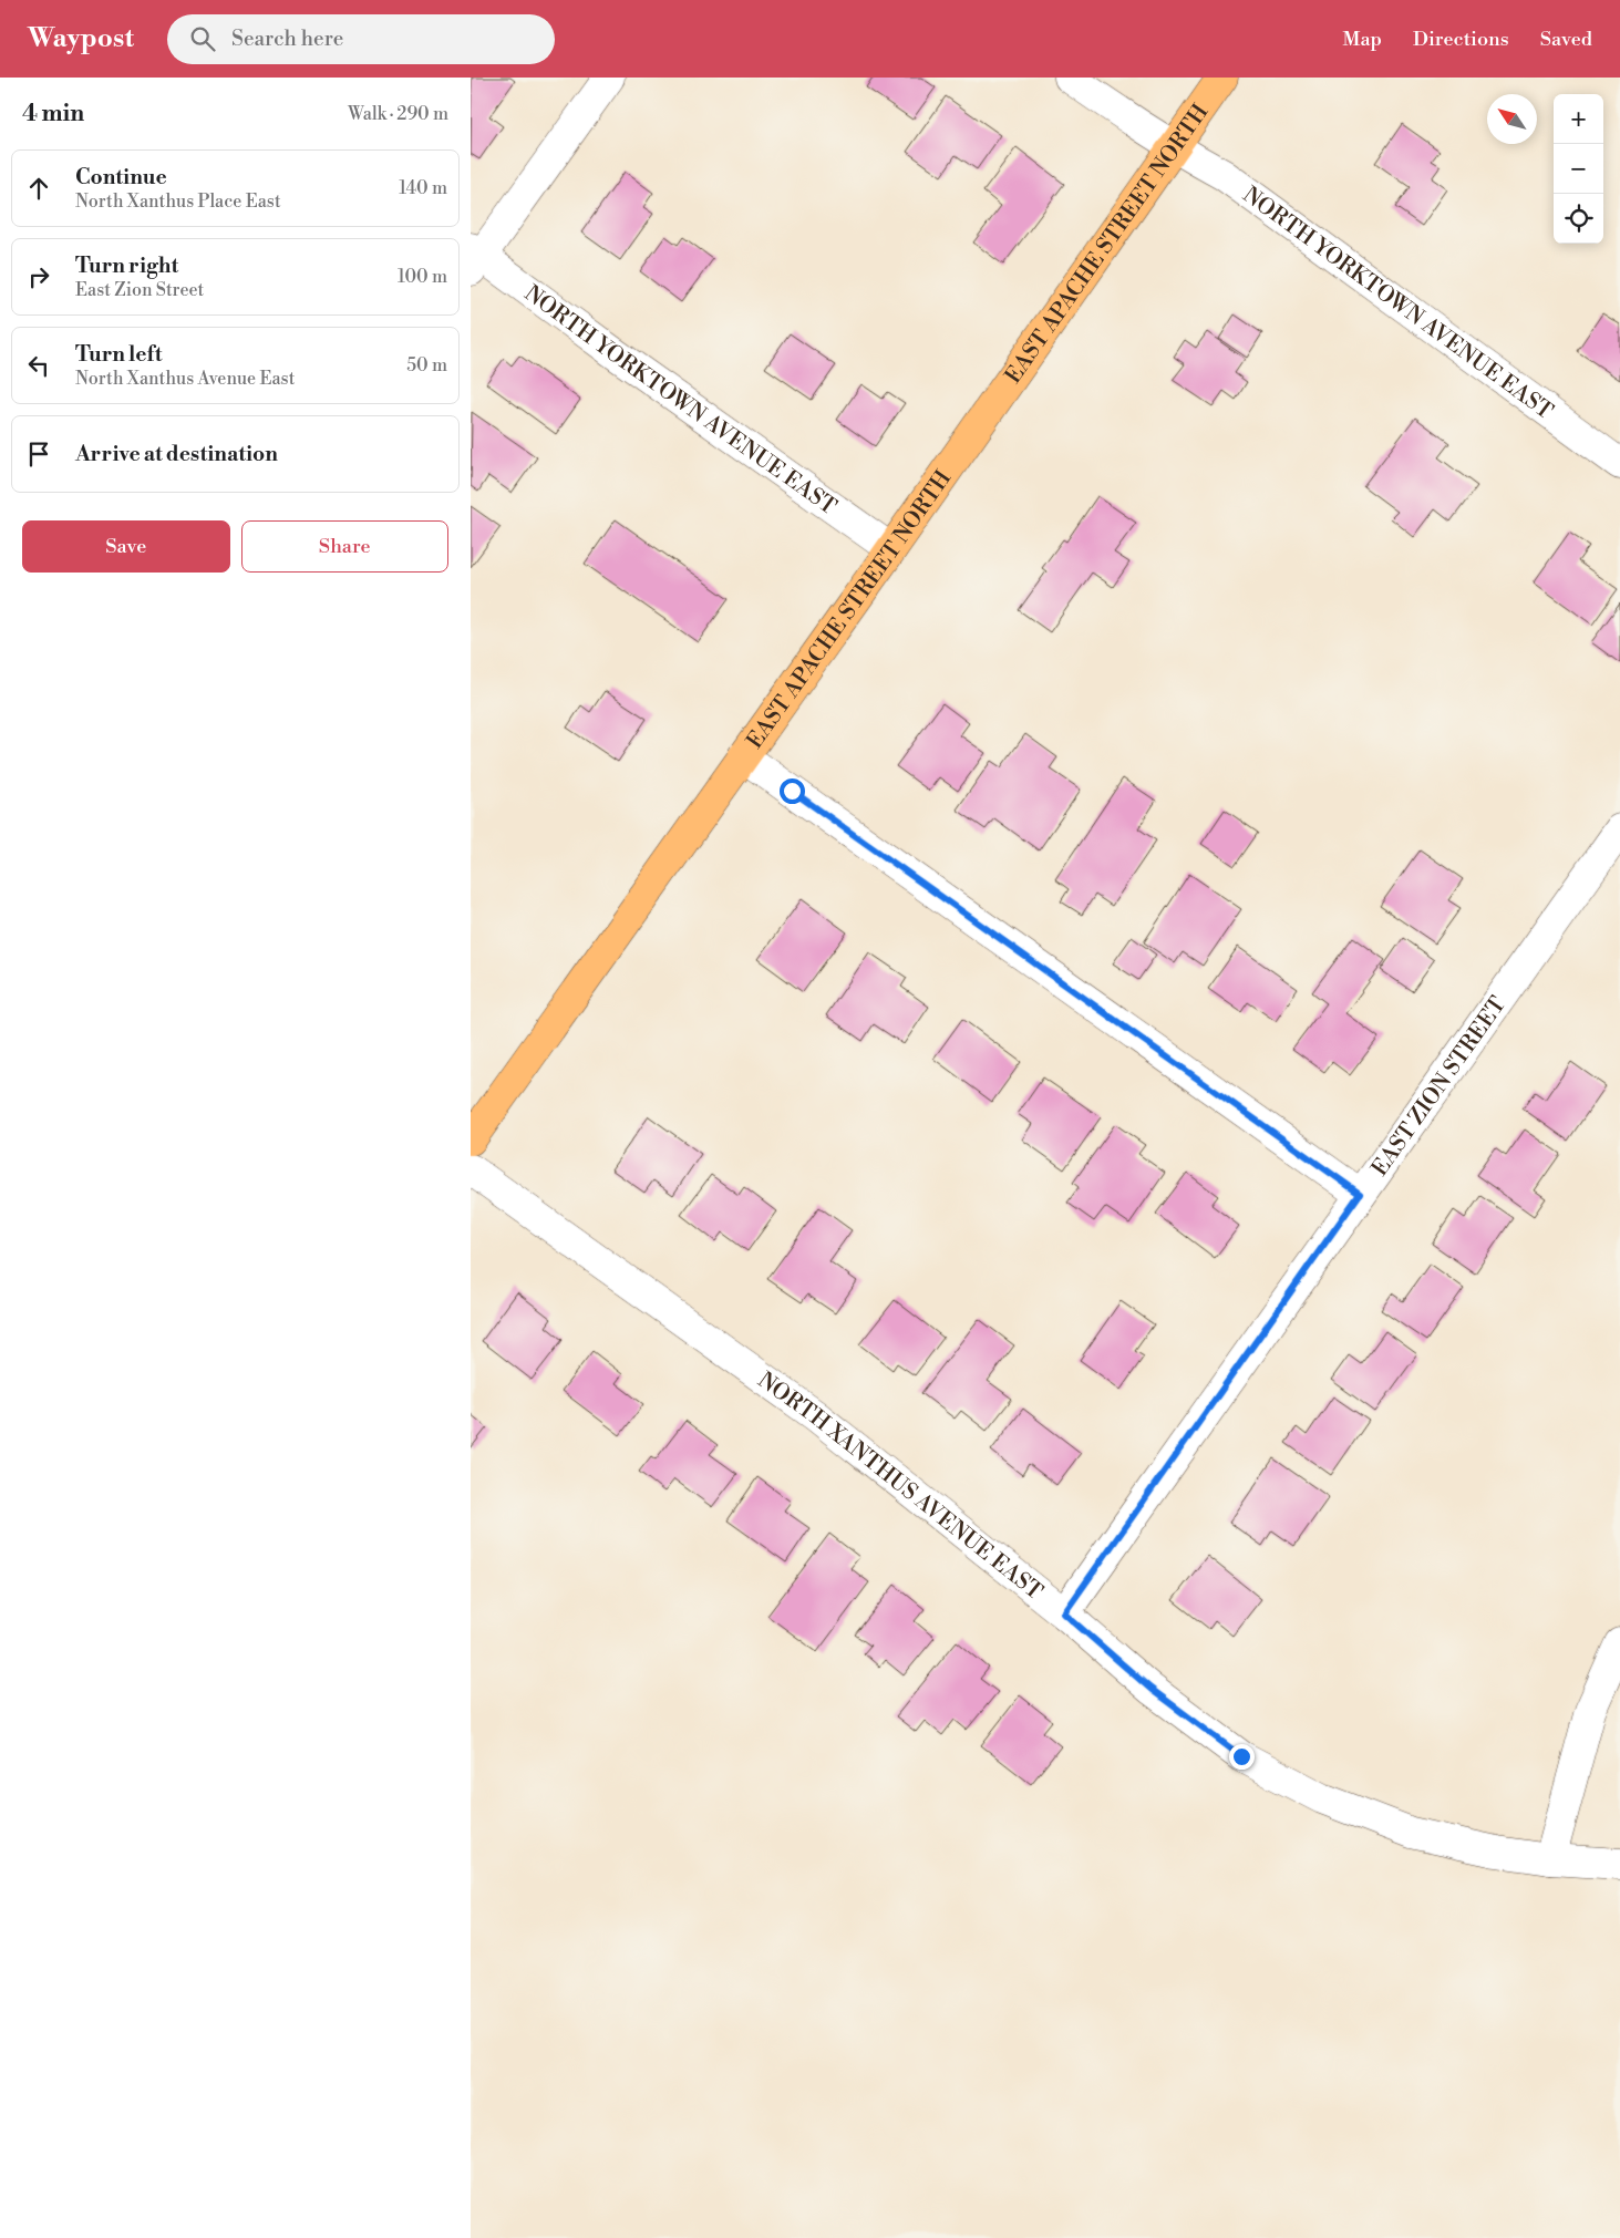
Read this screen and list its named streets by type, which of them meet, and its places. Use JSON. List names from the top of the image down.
{
  "streets": {
    "main road": ["EAST APACHE STREET NORTH"],
    "street": ["NORTH YORKTOWN AVENUE EAST", "EAST ZION STREET", "NORTH XANTHUS AVENUE EAST"]
  },
  "crossings": [
    ["EAST APACHE STREET NORTH", "NORTH YORKTOWN AVENUE EAST"],
    ["EAST ZION STREET", "NORTH XANTHUS AVENUE EAST"]
  ],
  "north": "top left",
  "page": {
    "header": "Waypost",
    "search": "Search here",
    "nav": ["Map", "Directions", "Saved"],
    "heading": ["4 min", "Walk · 290 m"],
    "map_buttons": ["+", "−"],
    "list": [
      ["Continue", "North Xanthus Place East", "140 m"],
      ["Turn right", "East Zion Street", "100 m"],
      ["Turn left", "North Xanthus Avenue East", "50 m"],
      "Arrive at destination"
    ],
    "buttons": ["Save", "Share"]
  }
}
